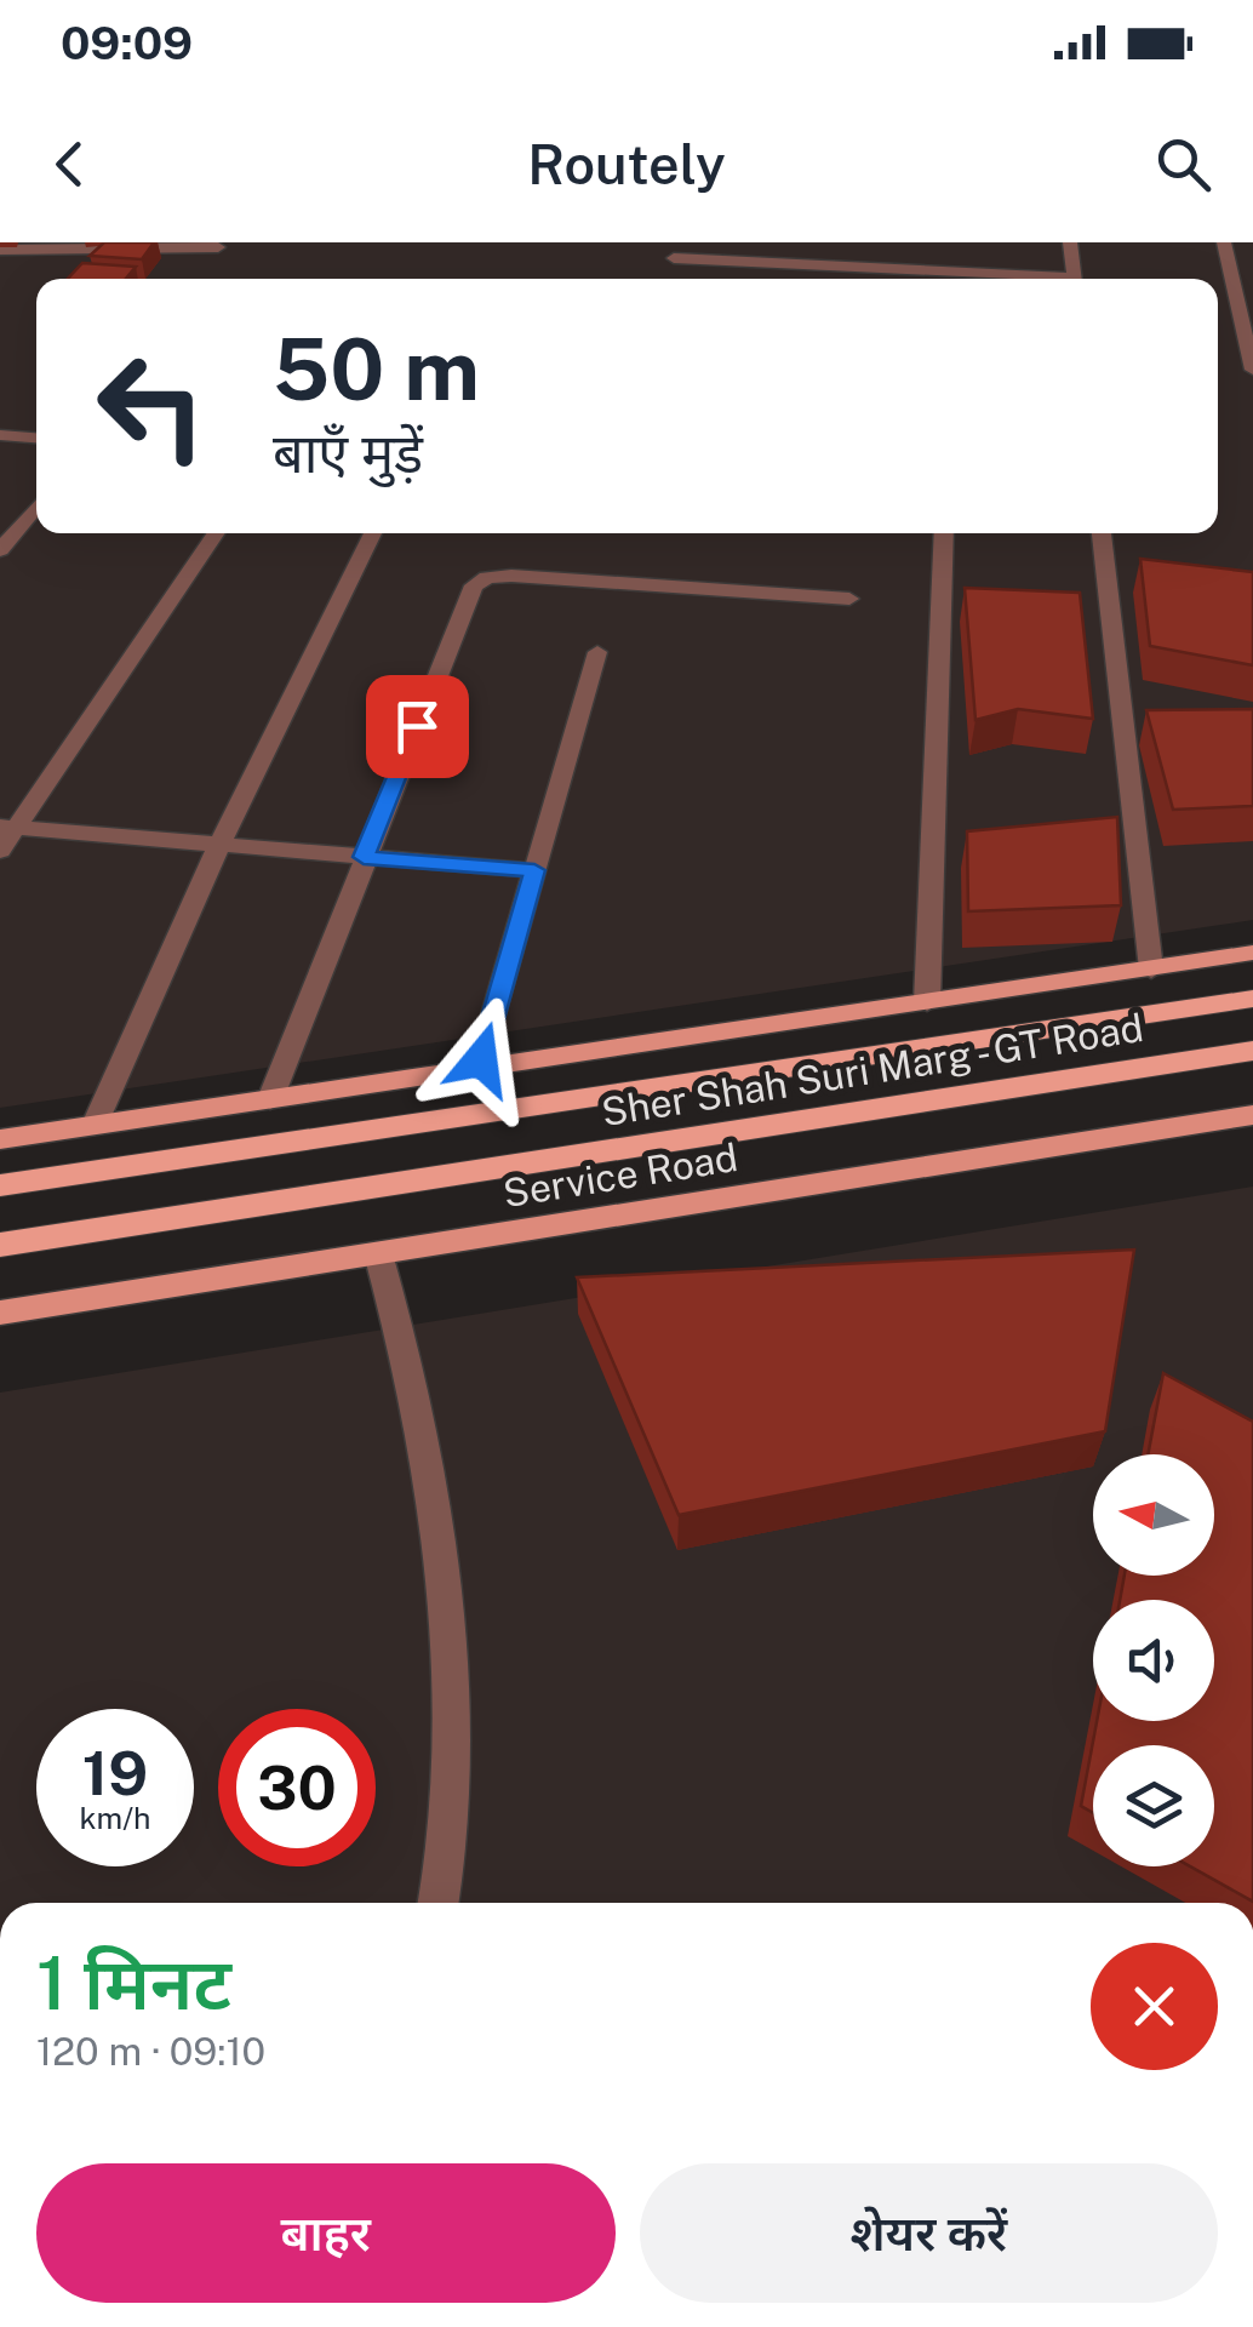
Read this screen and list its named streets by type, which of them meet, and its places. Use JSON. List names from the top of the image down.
{
  "streets": {
    "highway": ["Sher Shah Suri Marg - GT Road"],
    "main road": ["Service Road"]
  },
  "north": "left",
  "page": {
    "status": "09:09",
    "header": "Routely",
    "turn": ["50 m", "बाएँ मुड़ें"],
    "speed": "19 km/h",
    "limit": "30",
    "heading": ["1 मिनट", "120 m · 09:10"],
    "buttons": ["बाहर", "शेयर करें"]
  }
}
